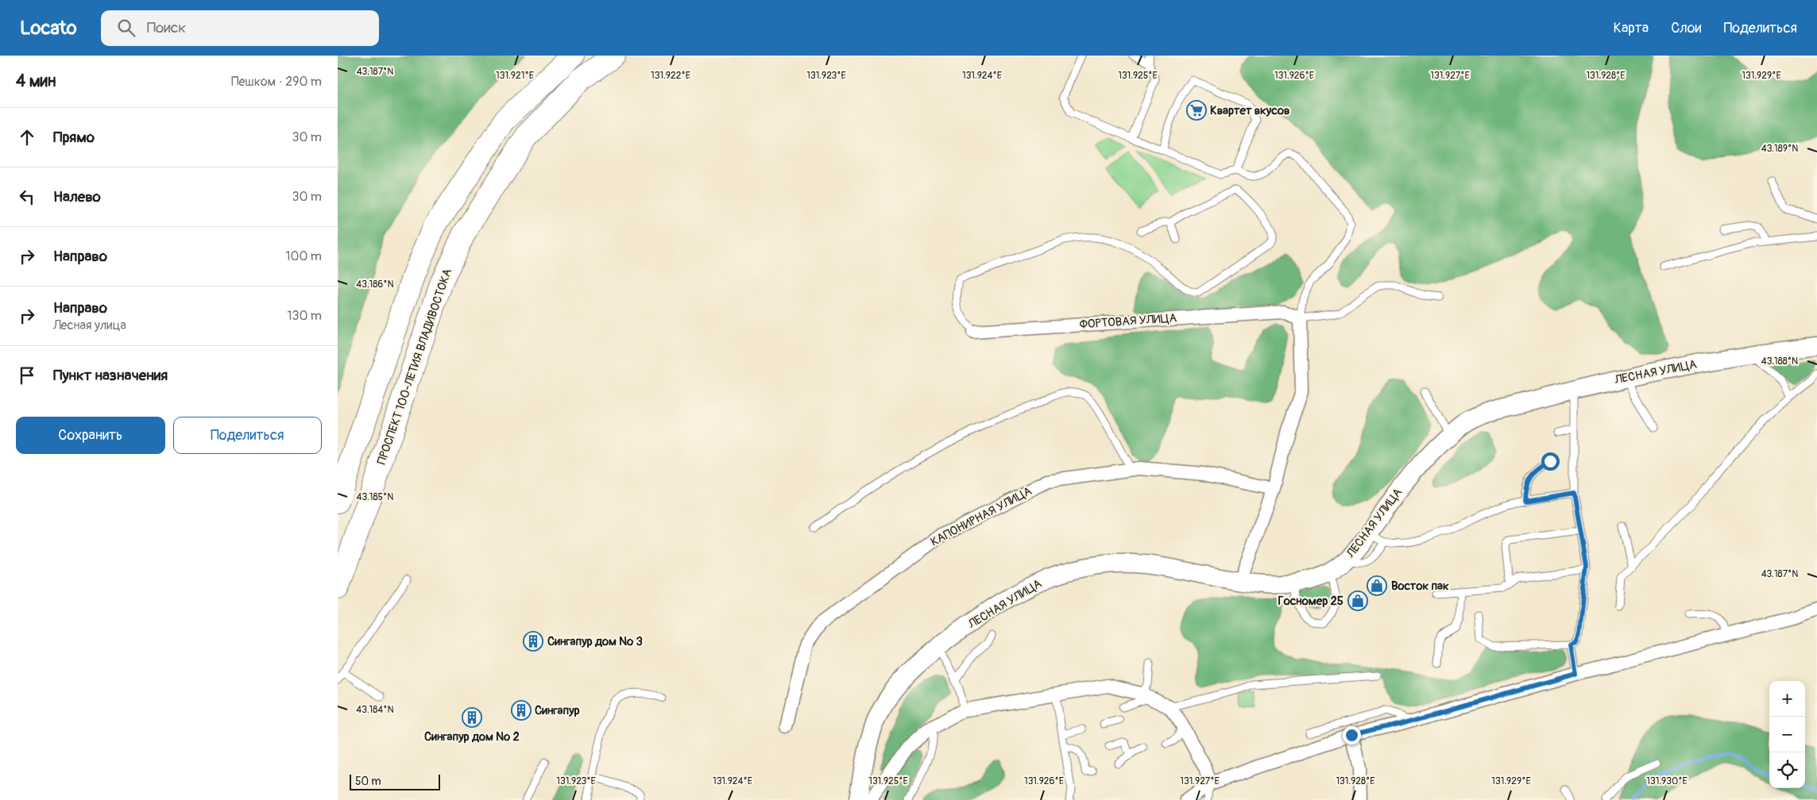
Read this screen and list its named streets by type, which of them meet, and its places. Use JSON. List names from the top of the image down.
{
  "streets": {
    "highway": ["ПРОСПЕКТ 100-ЛЕТИЯ ВЛАДИВОСТОКА"],
    "main road": ["ЛЕСНАЯ УЛИЦА"],
    "street": ["ФОРТОВАЯ УЛИЦА", "КАПОНИРНАЯ УЛИЦА"]
  },
  "places": {
    "supermarket": ["Квартет вкусов"],
    "shop": ["Восток пак", "Госномер 25"],
    "building": ["Сингапур дом № 3", "Сингапур", "Сингапур дом № 2"]
  },
  "scale_bar": "50 m",
  "page": {
    "header": "Locato",
    "search": "Поиск",
    "nav": ["Карта", "Слои", "Поделиться"],
    "heading": ["4 мин", "Пешком · 290 m"],
    "list": [
      ["Прямо", "30 m"],
      ["Налево", "30 m"],
      ["Направо", "100 m"],
      ["Направо", "Лесная улица", "130 m"],
      "Пункт назначения"
    ],
    "buttons": ["Сохранить", "Поделиться"],
    "map_buttons": ["+", "−"],
    "scale": "50 m"
  },
  "coordinates": [
    "43.187°N",
    "131.921°E",
    "131.922°E",
    "131.923°E",
    "131.924°E",
    "131.925°E",
    "131.926°E",
    "131.927°E",
    "131.928°E",
    "131.929°E",
    "43.189°N",
    "43.186°N",
    "43.188°N",
    "43.185°N",
    "43.184°N",
    "131.930°E"
  ]
}
